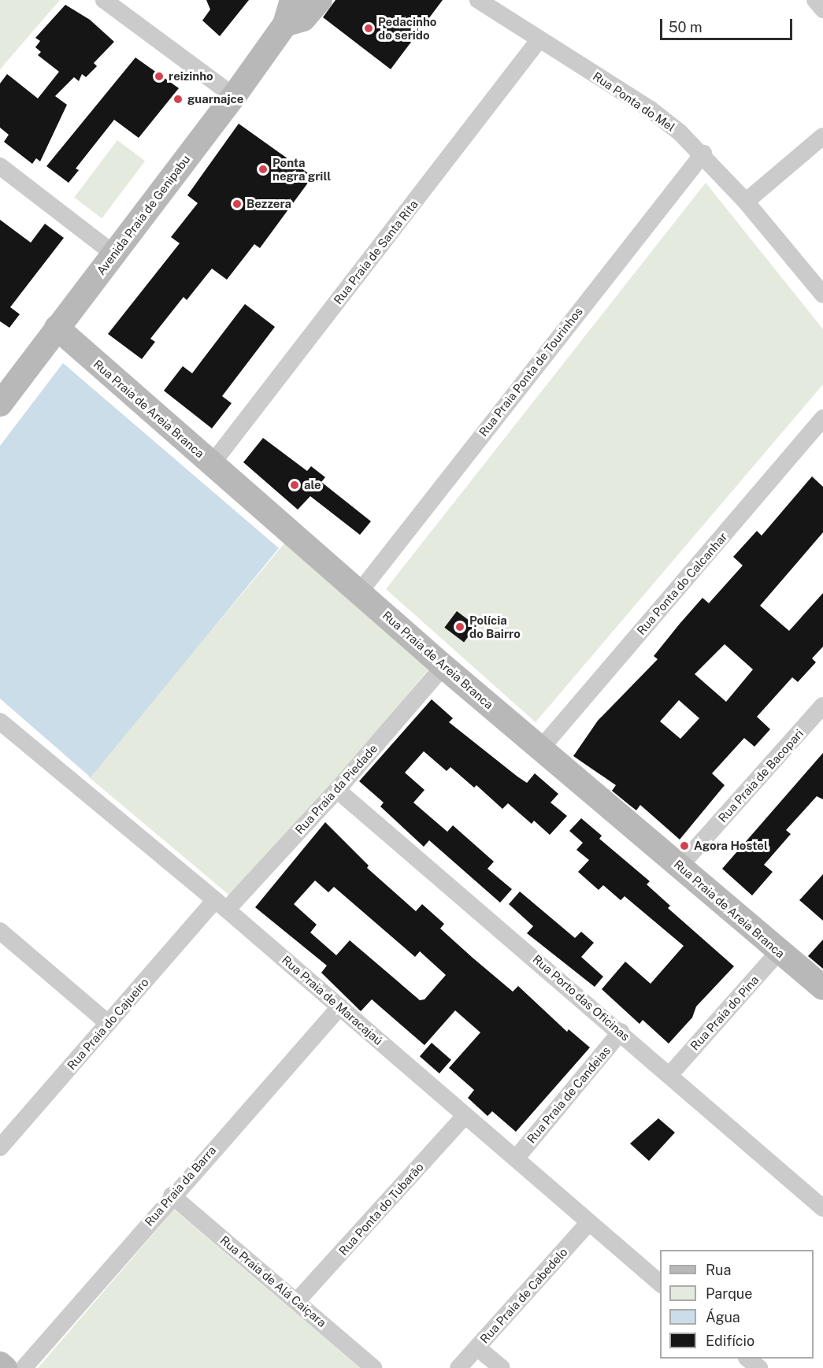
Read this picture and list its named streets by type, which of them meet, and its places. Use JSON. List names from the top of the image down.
{
  "streets": {
    "street": [
      "Rua Ponta do Mel",
      "Avenida Praia de Genipabu",
      "Rua Praia de Santa Rita",
      "Rua Praia Ponta de Tourinhos",
      "Rua Praia de Areia Branca",
      "Rua Ponta do Calcanhar",
      "Rua Praia de Bacopari",
      "Rua Praia da Piedade",
      "Rua Porto das Oficinas",
      "Rua Praia de Maracajaú",
      "Rua Praia do Pina",
      "Rua Praia do Cajueiro",
      "Rua Praia de Candeias",
      "Rua Praia da Barra",
      "Rua Ponta do Tubarão",
      "Rua Praia de Alá Caiçara",
      "Rua Praia de Cabedelo"
    ]
  },
  "crossings": [
    ["Rua Ponta do Mel", "Rua Praia de Santa Rita"],
    ["Rua Ponta do Mel", "Rua Praia Ponta de Tourinhos"],
    ["Avenida Praia de Genipabu", "Rua Praia de Areia Branca"],
    ["Rua Praia de Santa Rita", "Rua Praia de Areia Branca"],
    ["Rua Praia Ponta de Tourinhos", "Rua Praia de Areia Branca"],
    ["Rua Praia de Areia Branca", "Rua Ponta do Calcanhar"],
    ["Rua Praia de Areia Branca", "Rua Praia de Bacopari"],
    ["Rua Praia de Areia Branca", "Rua Praia da Piedade"],
    ["Rua Praia de Areia Branca", "Rua Praia do Pina"],
    ["Rua Praia da Piedade", "Rua Porto das Oficinas"],
    ["Rua Praia da Piedade", "Rua Praia de Maracajaú"],
    ["Rua Praia da Piedade", "Rua Praia do Cajueiro"],
    ["Rua Porto das Oficinas", "Rua Praia do Pina"],
    ["Rua Porto das Oficinas", "Rua Praia de Candeias"],
    ["Rua Praia de Maracajaú", "Rua Praia do Cajueiro"],
    ["Rua Praia de Maracajaú", "Rua Praia de Candeias"],
    ["Rua Praia de Maracajaú", "Rua Praia da Barra"],
    ["Rua Praia de Maracajaú", "Rua Ponta do Tubarão"],
    ["Rua Praia de Maracajaú", "Rua Praia de Cabedelo"],
    ["Rua Praia da Barra", "Rua Praia de Alá Caiçara"],
    ["Rua Ponta do Tubarão", "Rua Praia de Alá Caiçara"]
  ],
  "places": [
    "Pedacinho do serido",
    "reizinho",
    "guarnajce",
    "Ponta negra grill",
    "Bezzera",
    "ale",
    "Polícia do Bairro",
    "Agora Hostel"
  ],
  "legend": [
    "Rua",
    "Parque",
    "Água",
    "Edifício"
  ],
  "scale_bar": "50 m"
}
